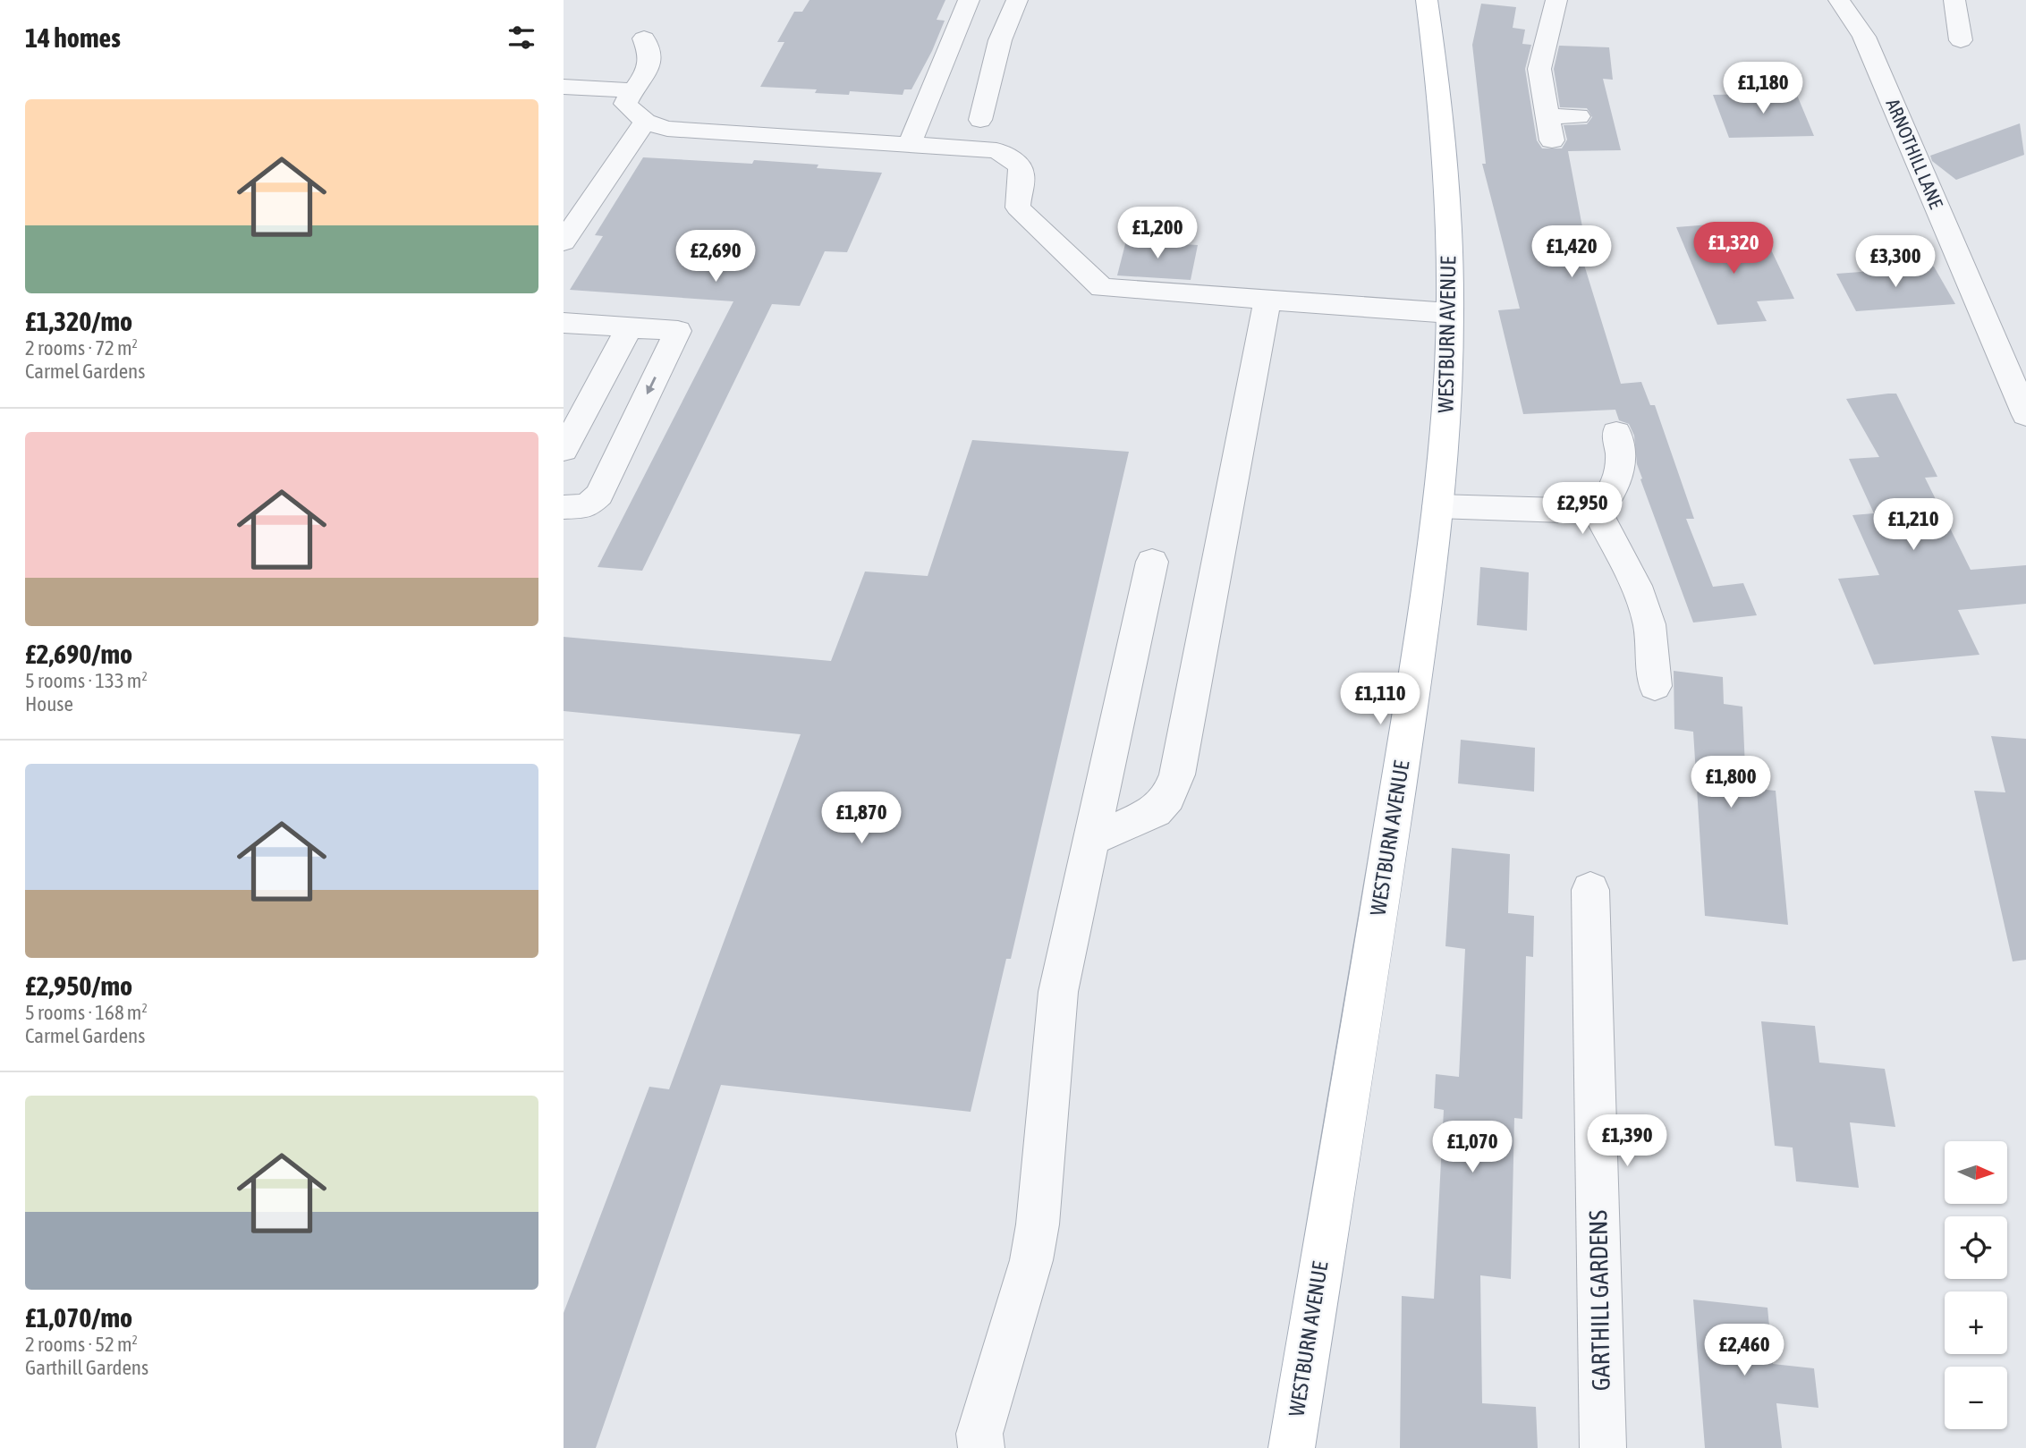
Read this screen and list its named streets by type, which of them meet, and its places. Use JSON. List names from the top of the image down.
{
  "streets": {
    "main road": ["WESTBURN AVENUE"],
    "street": ["ARNOTHILL LANE", "GARTHILL GARDENS"]
  },
  "north": "right",
  "page": {
    "heading": "14 homes",
    "price": [
      "£1,180",
      "£1,200",
      "£1,320",
      "£1,420",
      "£2,690",
      "£3,300",
      "£2,950",
      "£1,210",
      "£1,110",
      "£1,800",
      "£1,870",
      "£1,390",
      "£1,070",
      "£2,460"
    ],
    "list": [
      {
        "name": "£1,320/mo",
        "note": "2 rooms · 72 m² · Carmel Gardens"
      },
      {
        "name": "£2,690/mo",
        "note": "5 rooms · 133 m² · House"
      },
      {
        "name": "£2,950/mo",
        "note": "5 rooms · 168 m² · Carmel Gardens"
      },
      {
        "name": "£1,070/mo",
        "note": "2 rooms · 52 m² · Garthill Gardens"
      }
    ],
    "map_buttons": ["+", "−"]
  }
}
